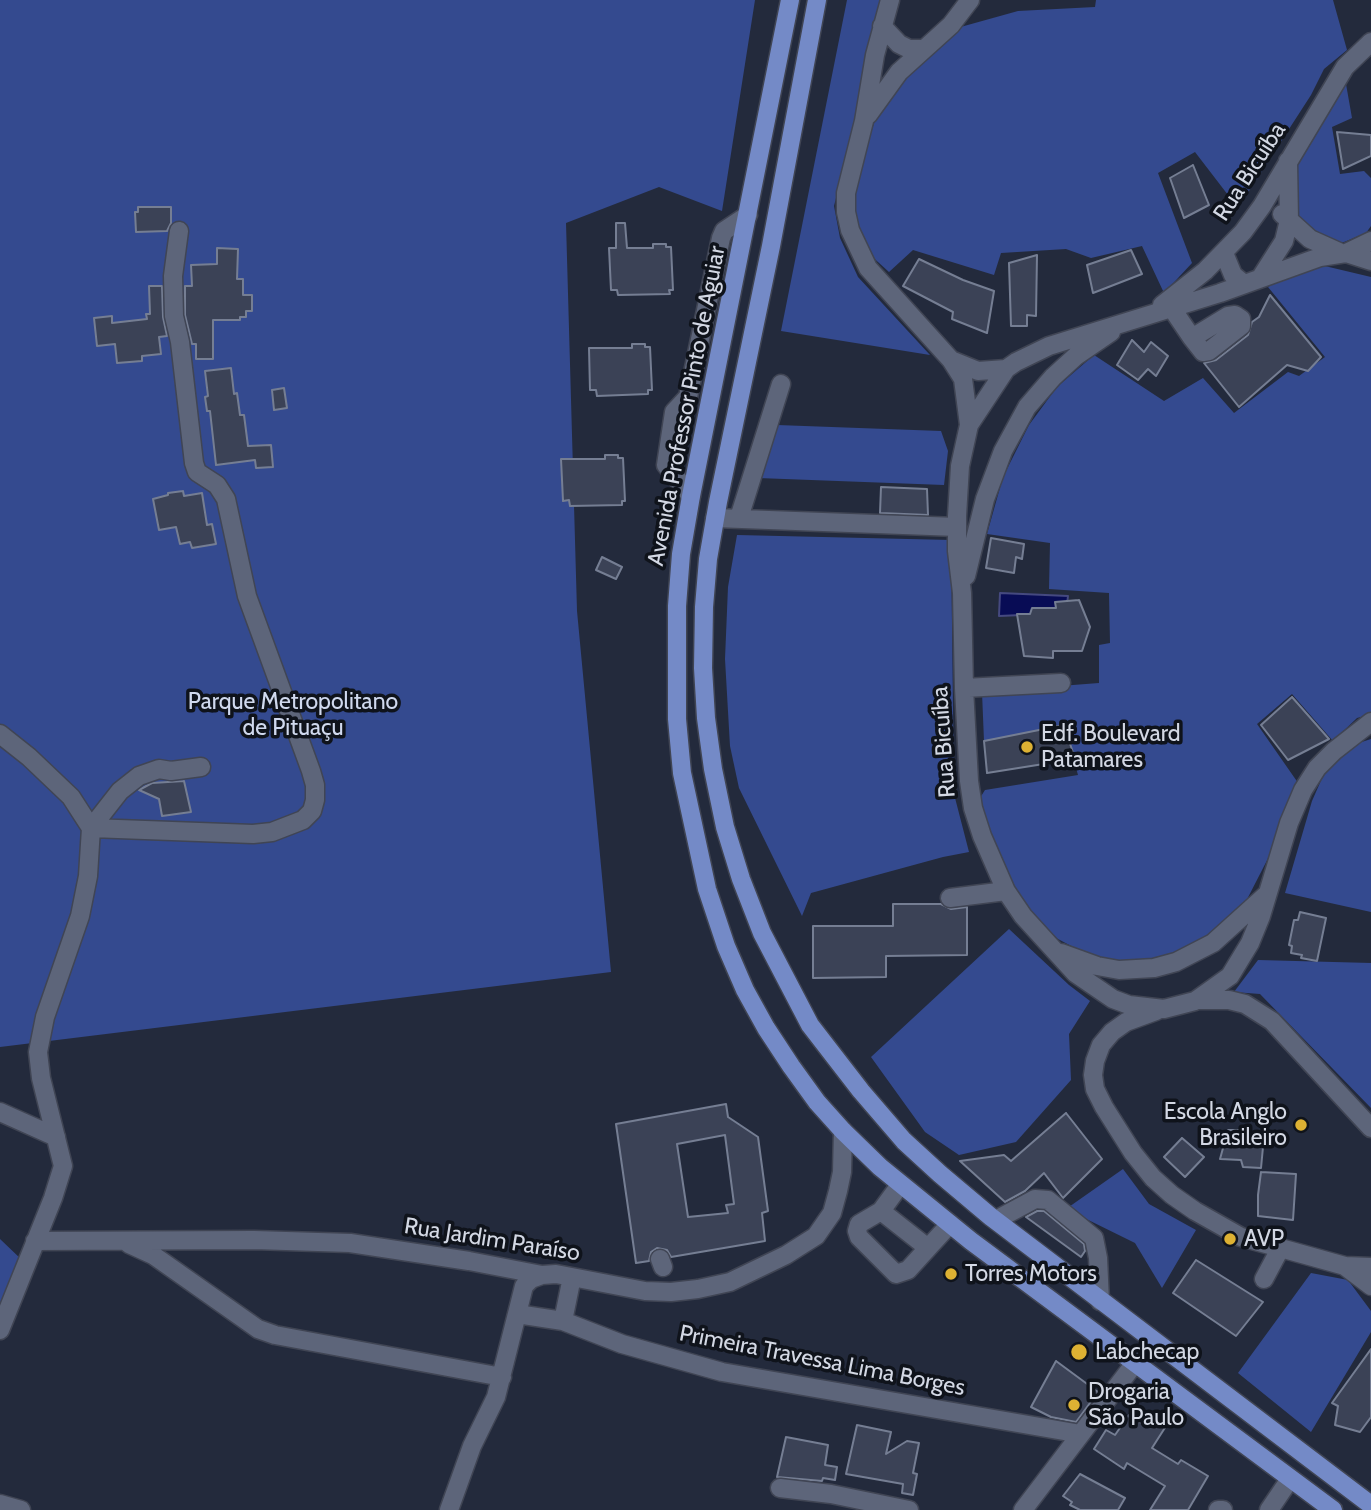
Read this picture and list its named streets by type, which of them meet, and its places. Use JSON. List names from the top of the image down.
{
  "streets": {
    "main road": ["Avenida Professor Pinto de Aguiar"],
    "street": ["Rua Bicuíba", "Rua Jardim Paraíso", "Primeira Travessa Lima Borges"]
  },
  "crossings": [
    ["Avenida Professor Pinto de Aguiar", "Rua Jardim Paraíso"]
  ],
  "parks": ["Parque Metropolitano de Pituaçu"],
  "places": [
    "Edf. Boulevard Patamares",
    "Escola Anglo Brasileiro",
    "AVP",
    "Torres Motors",
    "Labchecap",
    "Drogaria São Paulo"
  ]
}
